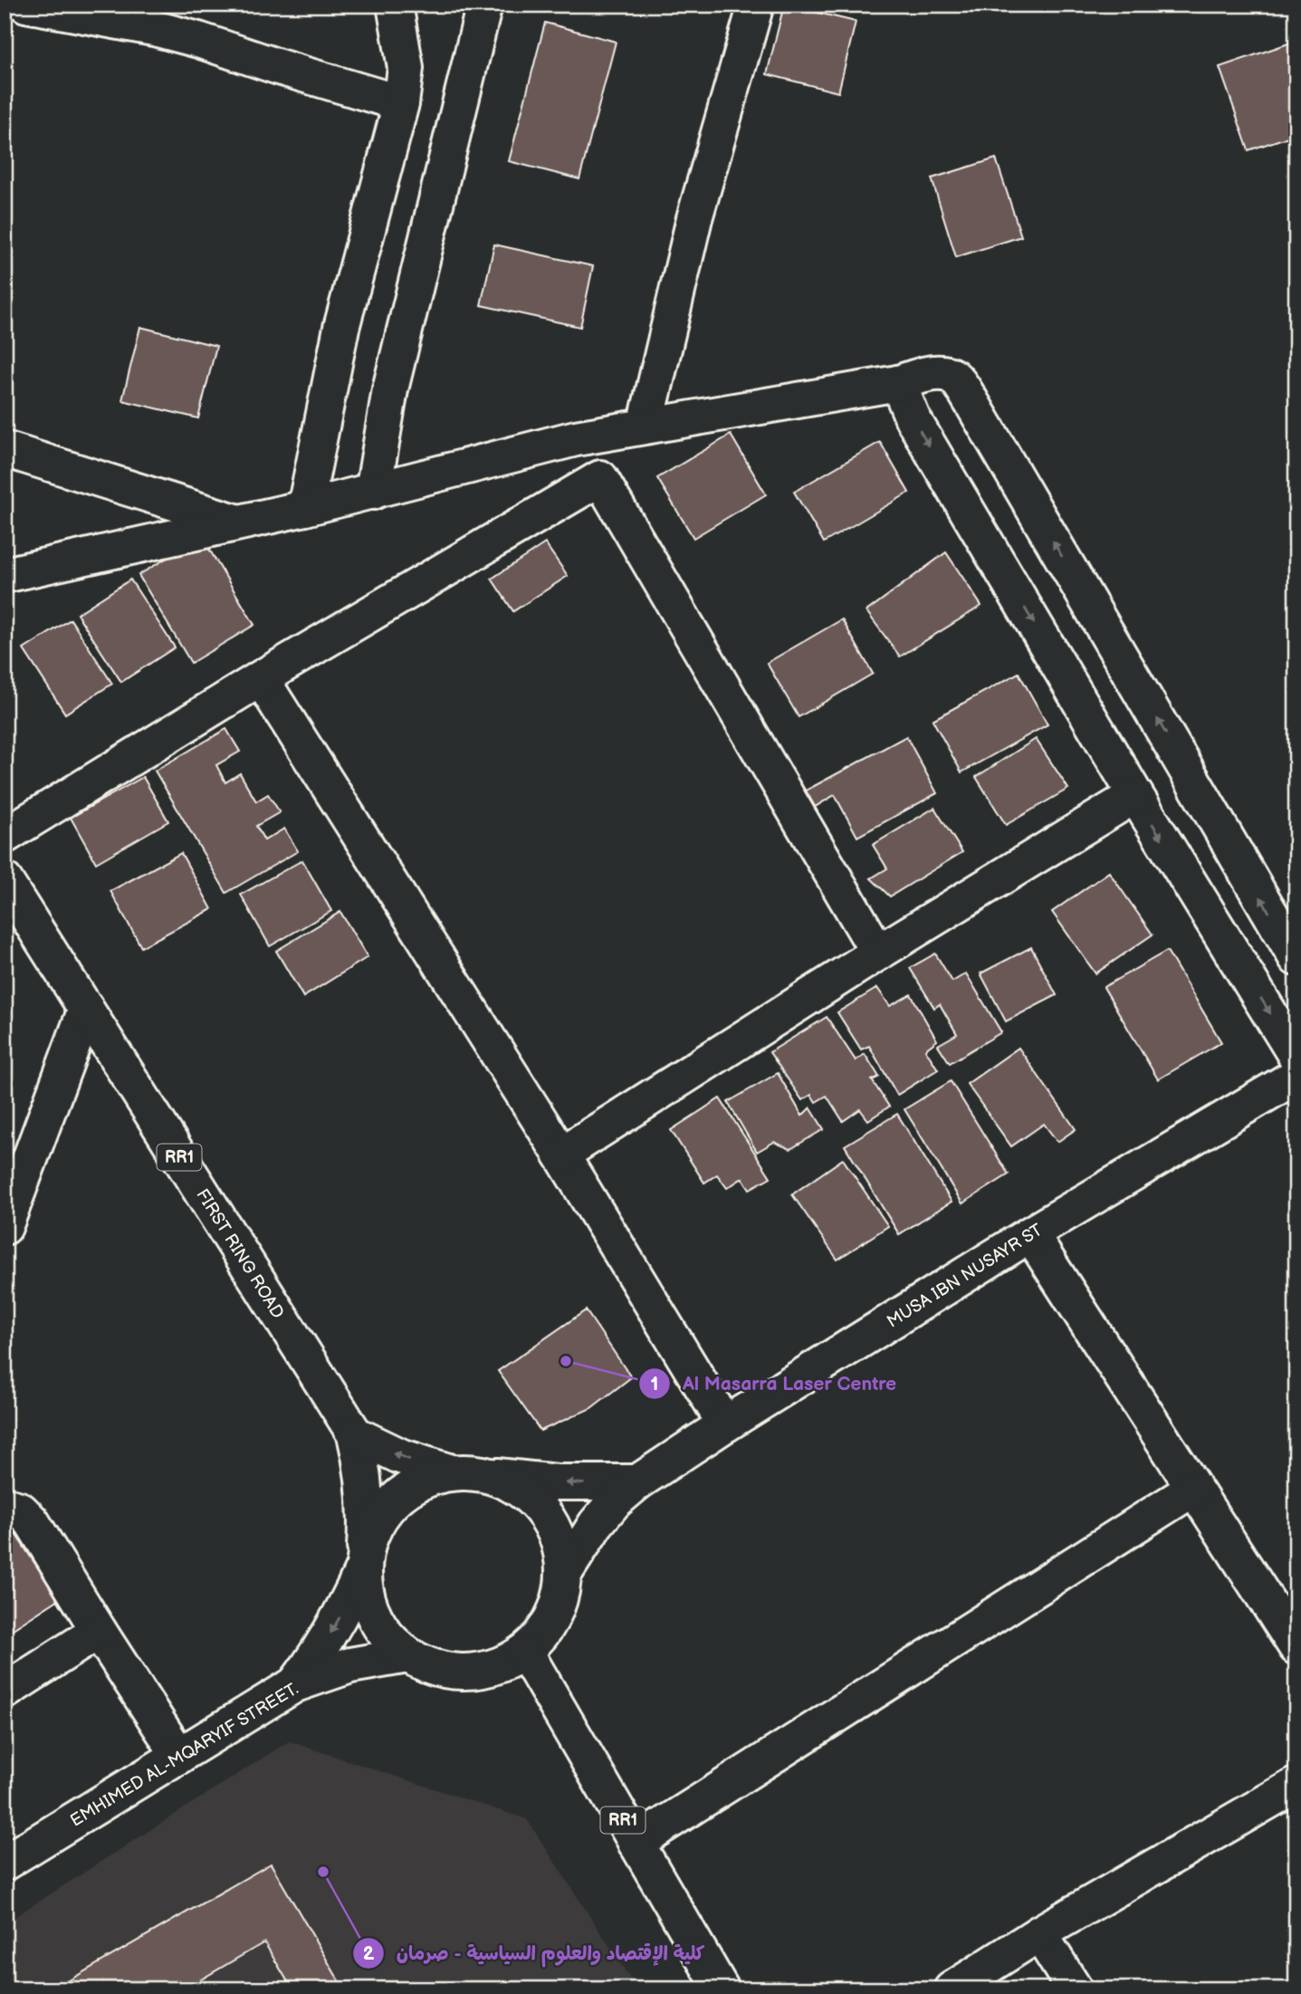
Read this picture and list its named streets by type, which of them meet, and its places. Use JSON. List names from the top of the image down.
{
  "streets": {
    "street": [
      "RR1",
      "FIRST RING ROAD",
      "MUSA IBN NUSAYR ST",
      "EMHIMED AL-MQARYIF STREET."
    ]
  },
  "crossings": [
    ["RR1", "MUSA IBN NUSAYR ST"],
    ["RR1", "EMHIMED AL-MQARYIF STREET."],
    ["MUSA IBN NUSAYR ST", "EMHIMED AL-MQARYIF STREET."]
  ],
  "places": ["Al Masarra Laser Centre", "كلية الإقتصاد والعلوم السياسية - صرمان"]
}
